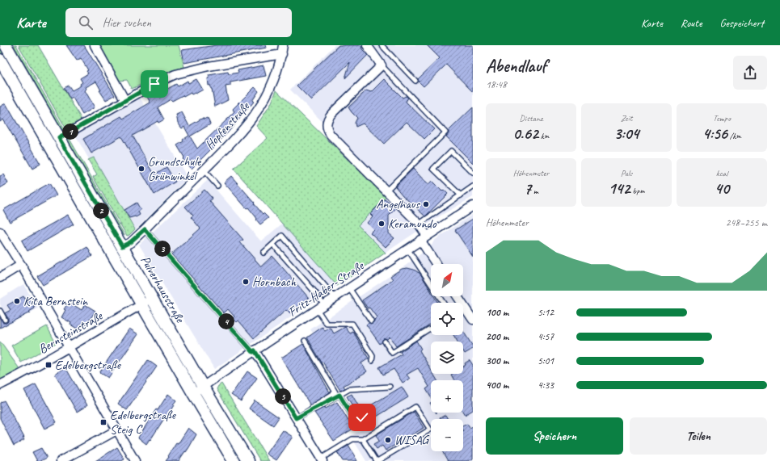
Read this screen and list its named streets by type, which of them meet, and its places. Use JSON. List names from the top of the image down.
{
  "streets": {
    "main road": ["Pulverhausstraße"],
    "street": ["Hopfenstraße", "Fritz-Haber-Straße", "Bernsteinstraße"]
  },
  "crossings": [
    ["Hopfenstraße", "Pulverhausstraße"],
    ["Pulverhausstraße", "Fritz-Haber-Straße"],
    ["Pulverhausstraße", "Bernsteinstraße"]
  ],
  "places": {
    "other": [
      "Grundschule Grünwinkel",
      "Angelhaus",
      "Keramundo",
      "Hornbach",
      "Kita Bernstein",
      "WISAG"
    ],
    "transit": ["Edelbergstraße", "Edelbergstraße Steig C"]
  },
  "north": "top right",
  "page": {
    "header": "Karte",
    "search": "Hier suchen",
    "nav": ["Karte", "Route", "Gespeichert"],
    "heading": ["Abendlauf", "18:48"],
    "stats": [
      ["Distanz", "0.62 km"],
      ["Zeit", "3:04"],
      ["Tempo", "4:56 /km"],
      ["Höhenmeter", "7 m"],
      ["Puls", "142 bpm"],
      ["kcal", "40"]
    ],
    "pins": [
      "1",
      "2",
      "3",
      "4",
      "5"
    ],
    "chart": ["Höhenmeter", "248–255 m"],
    "map_buttons": ["+", "−"],
    "list": [
      {
        "name": "100 m",
        "note": "5:12"
      },
      {
        "name": "200 m",
        "note": "4:57"
      },
      {
        "name": "300 m",
        "note": "5:01"
      },
      {
        "name": "400 m",
        "note": "4:33"
      }
    ],
    "buttons": ["Speichern", "Teilen"]
  }
}
